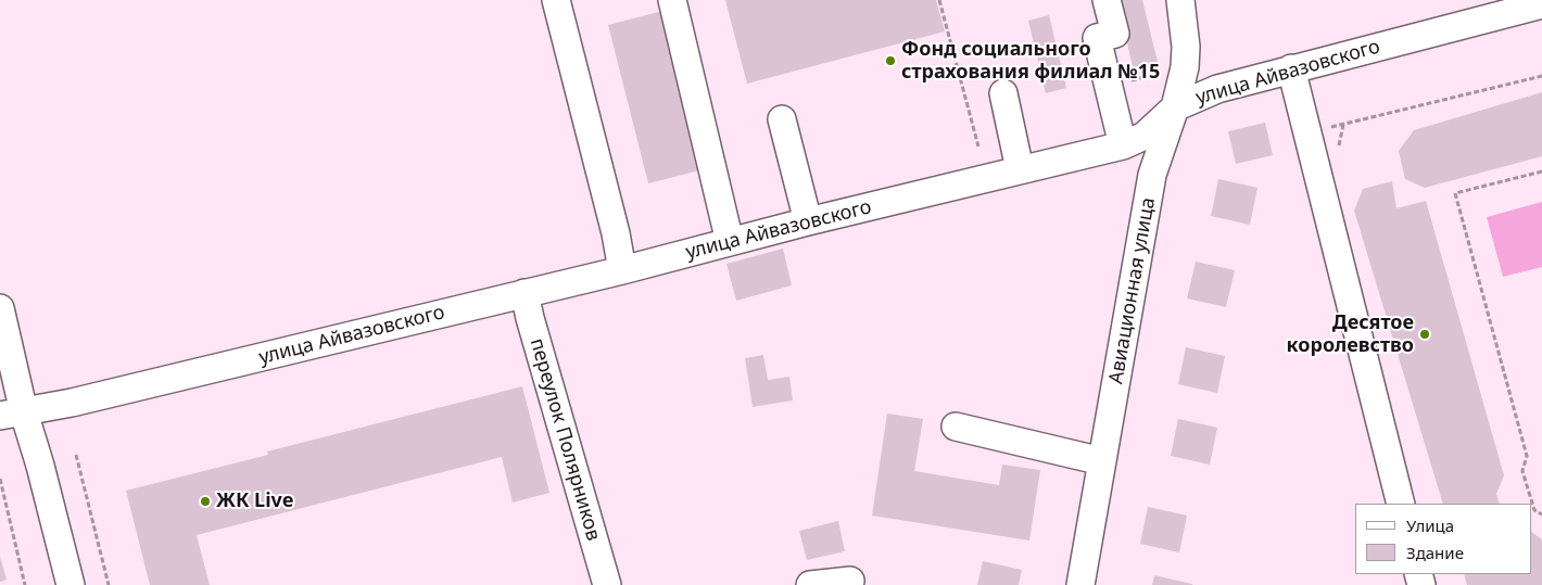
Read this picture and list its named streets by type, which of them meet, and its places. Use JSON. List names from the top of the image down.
{
  "streets": {
    "street": ["улица Айвазовского", "Авиационная улица", "переулок Полярников"]
  },
  "crossings": [
    ["улица Айвазовского", "Авиационная улица"],
    ["улица Айвазовского", "переулок Полярников"]
  ],
  "places": ["Фонд социального страхования филиал №15", "Десятое королевство", "ЖК Live"],
  "legend": ["Улица", "Здание"]
}
